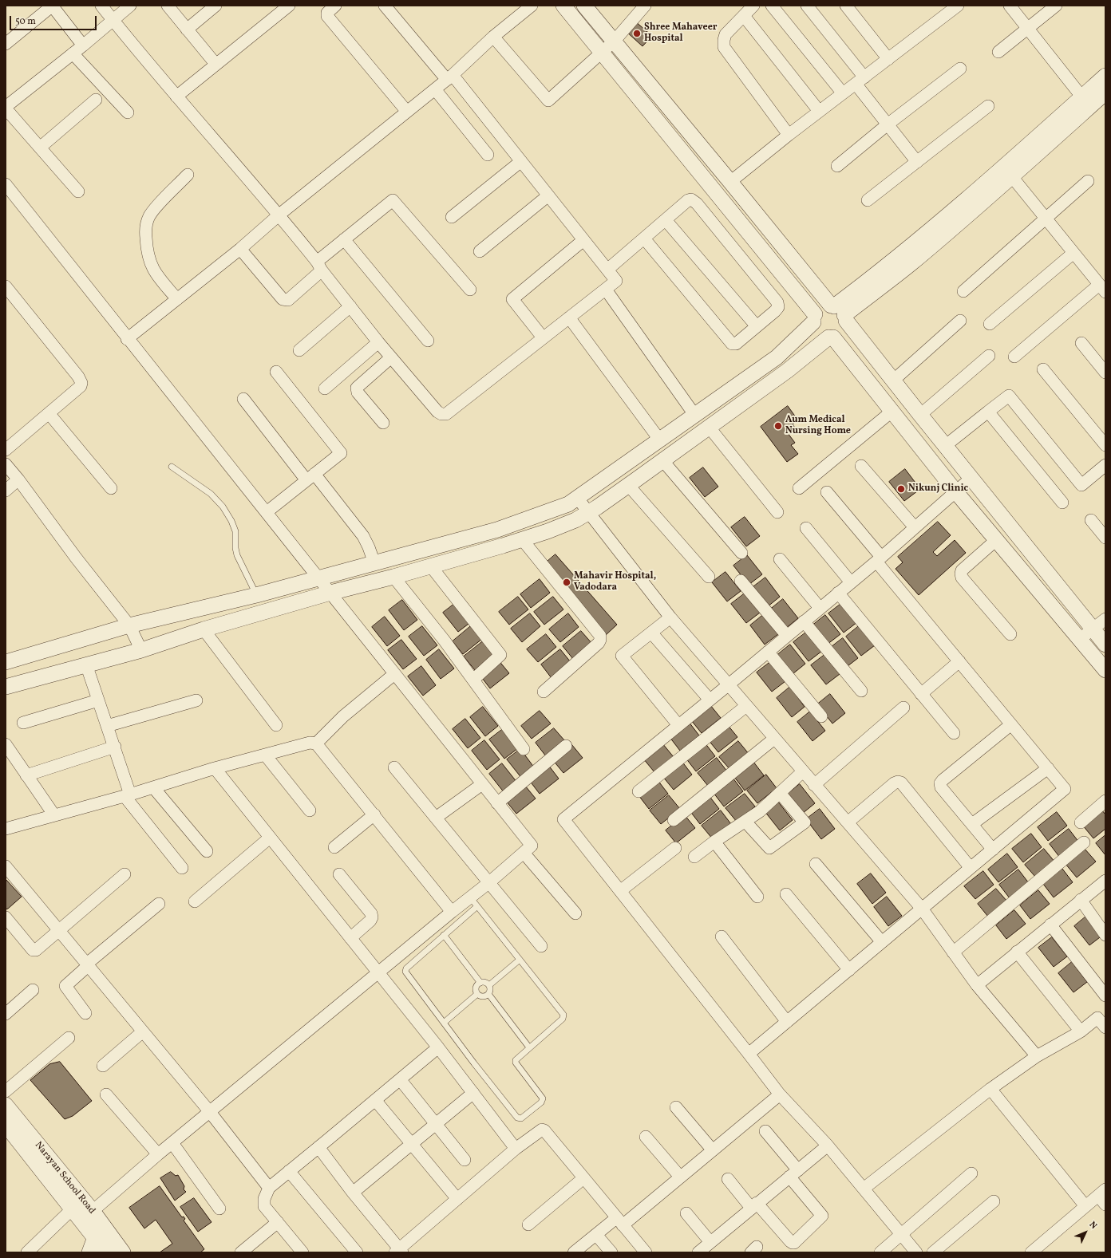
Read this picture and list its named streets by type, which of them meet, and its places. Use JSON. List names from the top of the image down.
{
  "streets": {
    "street": ["Narayan School Road"]
  },
  "places": [
    "Shree Mahaveer Hospital",
    "Aum Medical Nursing Home",
    "Nikunj Clinic",
    "Mahavir Hospital, Vadodara"
  ],
  "scale_bar": "50 m",
  "north": "top right"
}
